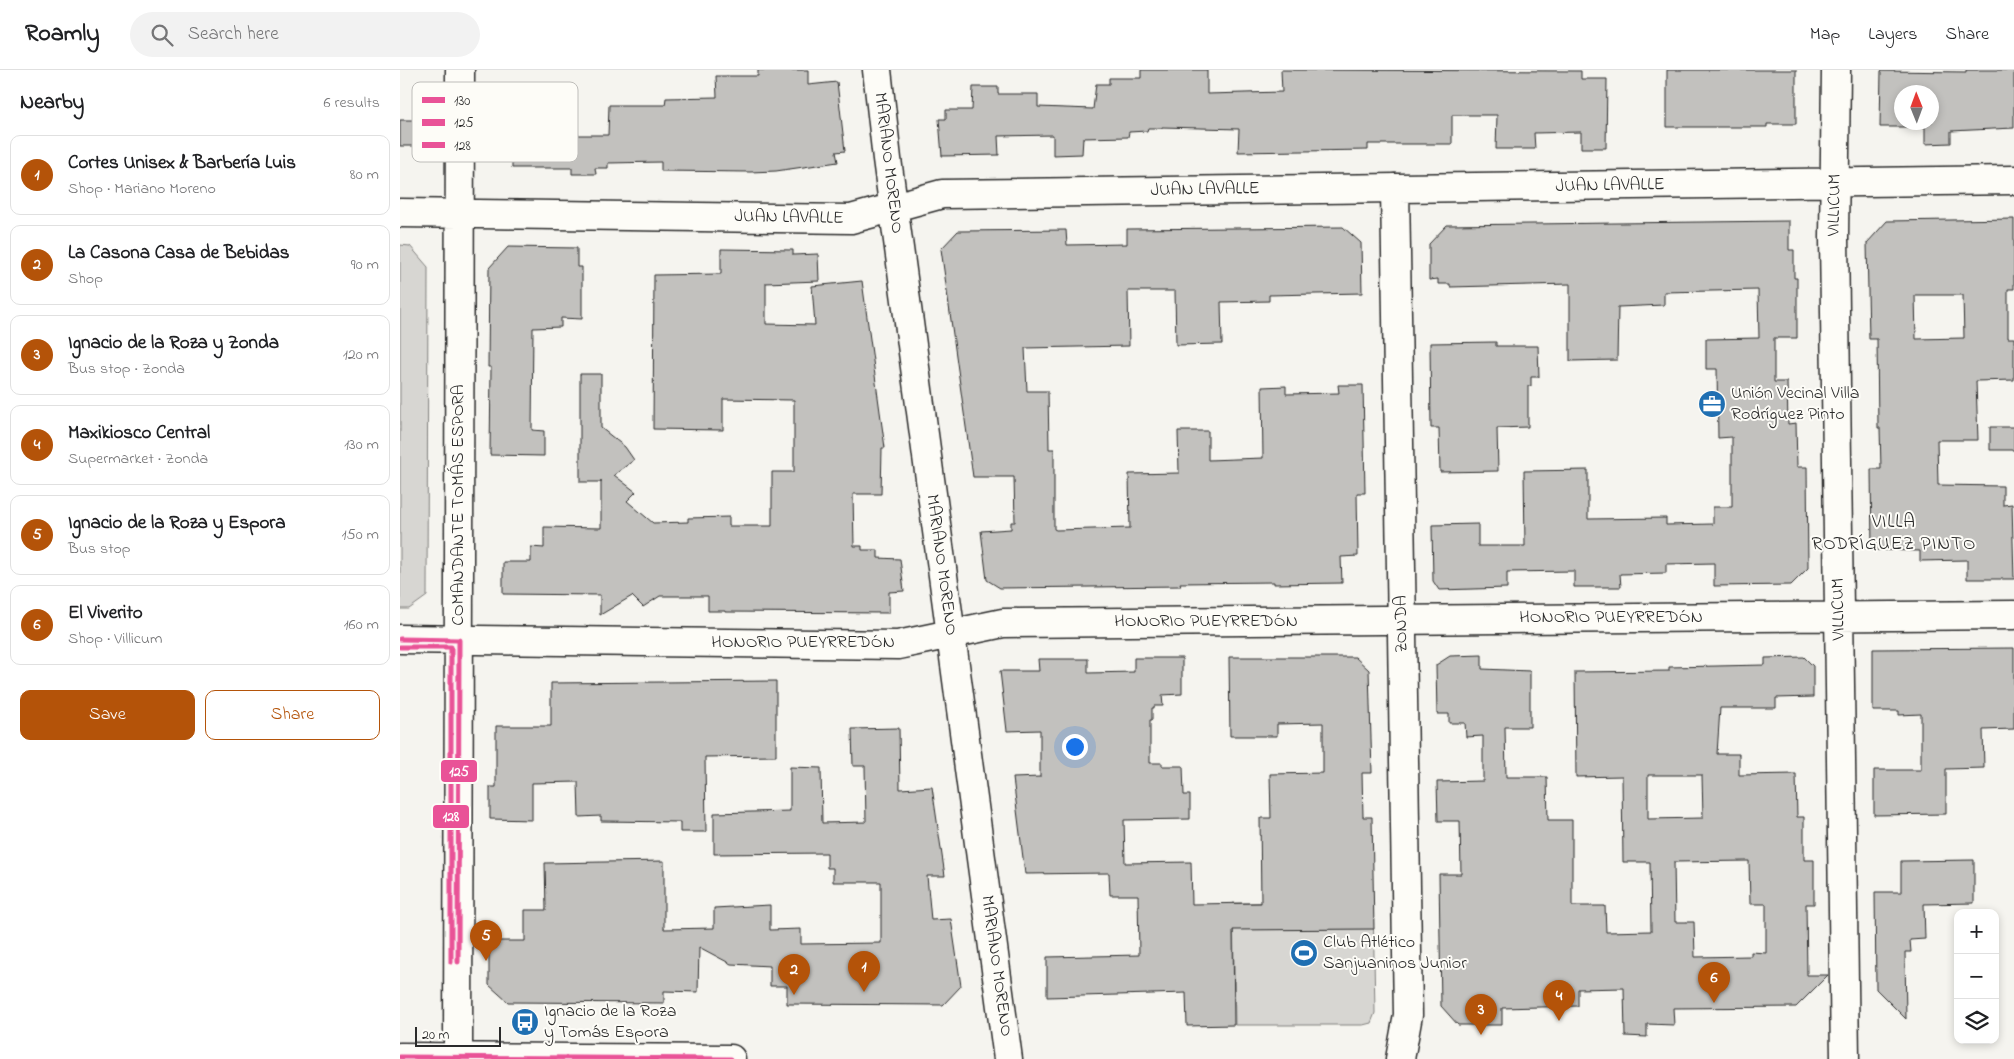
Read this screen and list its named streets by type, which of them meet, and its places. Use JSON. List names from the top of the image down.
{
  "streets": {
    "street": [
      "MARIANO MORENO",
      "JUAN LAVALLE",
      "VILLICUM",
      "COMANDANTE TOMÁS ESPORA",
      "HONORIO PUEYRREDÓN",
      "ZONDA"
    ]
  },
  "crossings": [
    ["MARIANO MORENO", "JUAN LAVALLE"],
    ["MARIANO MORENO", "HONORIO PUEYRREDÓN"],
    ["JUAN LAVALLE", "VILLICUM"],
    ["JUAN LAVALLE", "COMANDANTE TOMÁS ESPORA"],
    ["JUAN LAVALLE", "ZONDA"],
    ["VILLICUM", "HONORIO PUEYRREDÓN"],
    ["COMANDANTE TOMÁS ESPORA", "HONORIO PUEYRREDÓN"],
    ["HONORIO PUEYRREDÓN", "ZONDA"]
  ],
  "districts": ["VILLA RODRÍGUEZ PINTO"],
  "places": {
    "office": ["Unión Vecinal Villa Rodríguez Pinto"],
    "sports": ["Club Atlético Sanjuaninos Junior"],
    "bus stop": ["Ignacio de la Roza y Tomás Espora"]
  },
  "lines": ["transit line 125", "transit line 128", "transit line 130"],
  "legend": ["130", "125", "128"],
  "scale_bar": "20 m",
  "north": "top",
  "page": {
    "header": "Roamly",
    "search": "Search here",
    "nav": ["Map", "Layers", "Share"],
    "heading": ["Nearby", "6 results"],
    "list": [
      {
        "mark": "1",
        "name": "Cortes Unisex & Barbería Luis",
        "note": "Shop · Mariano Moreno",
        "value": "80 m"
      },
      {
        "mark": "2",
        "name": "La Casona Casa de Bebidas",
        "note": "Shop",
        "value": "90 m"
      },
      {
        "mark": "3",
        "name": "Ignacio de la Roza y Zonda",
        "note": "Bus stop · Zonda",
        "value": "120 m"
      },
      {
        "mark": "4",
        "name": "Maxikiosco Central",
        "note": "Supermarket · Zonda",
        "value": "130 m"
      },
      {
        "mark": "5",
        "name": "Ignacio de la Roza y Espora",
        "note": "Bus stop",
        "value": "150 m"
      },
      {
        "mark": "6",
        "name": "El Viverito",
        "note": "Shop · Villicum",
        "value": "160 m"
      }
    ],
    "buttons": ["Save", "Share"],
    "map_buttons": ["+", "−"],
    "pins": [
      "5",
      "1",
      "2",
      "6",
      "4",
      "3"
    ],
    "scale": "20 m"
  }
}
